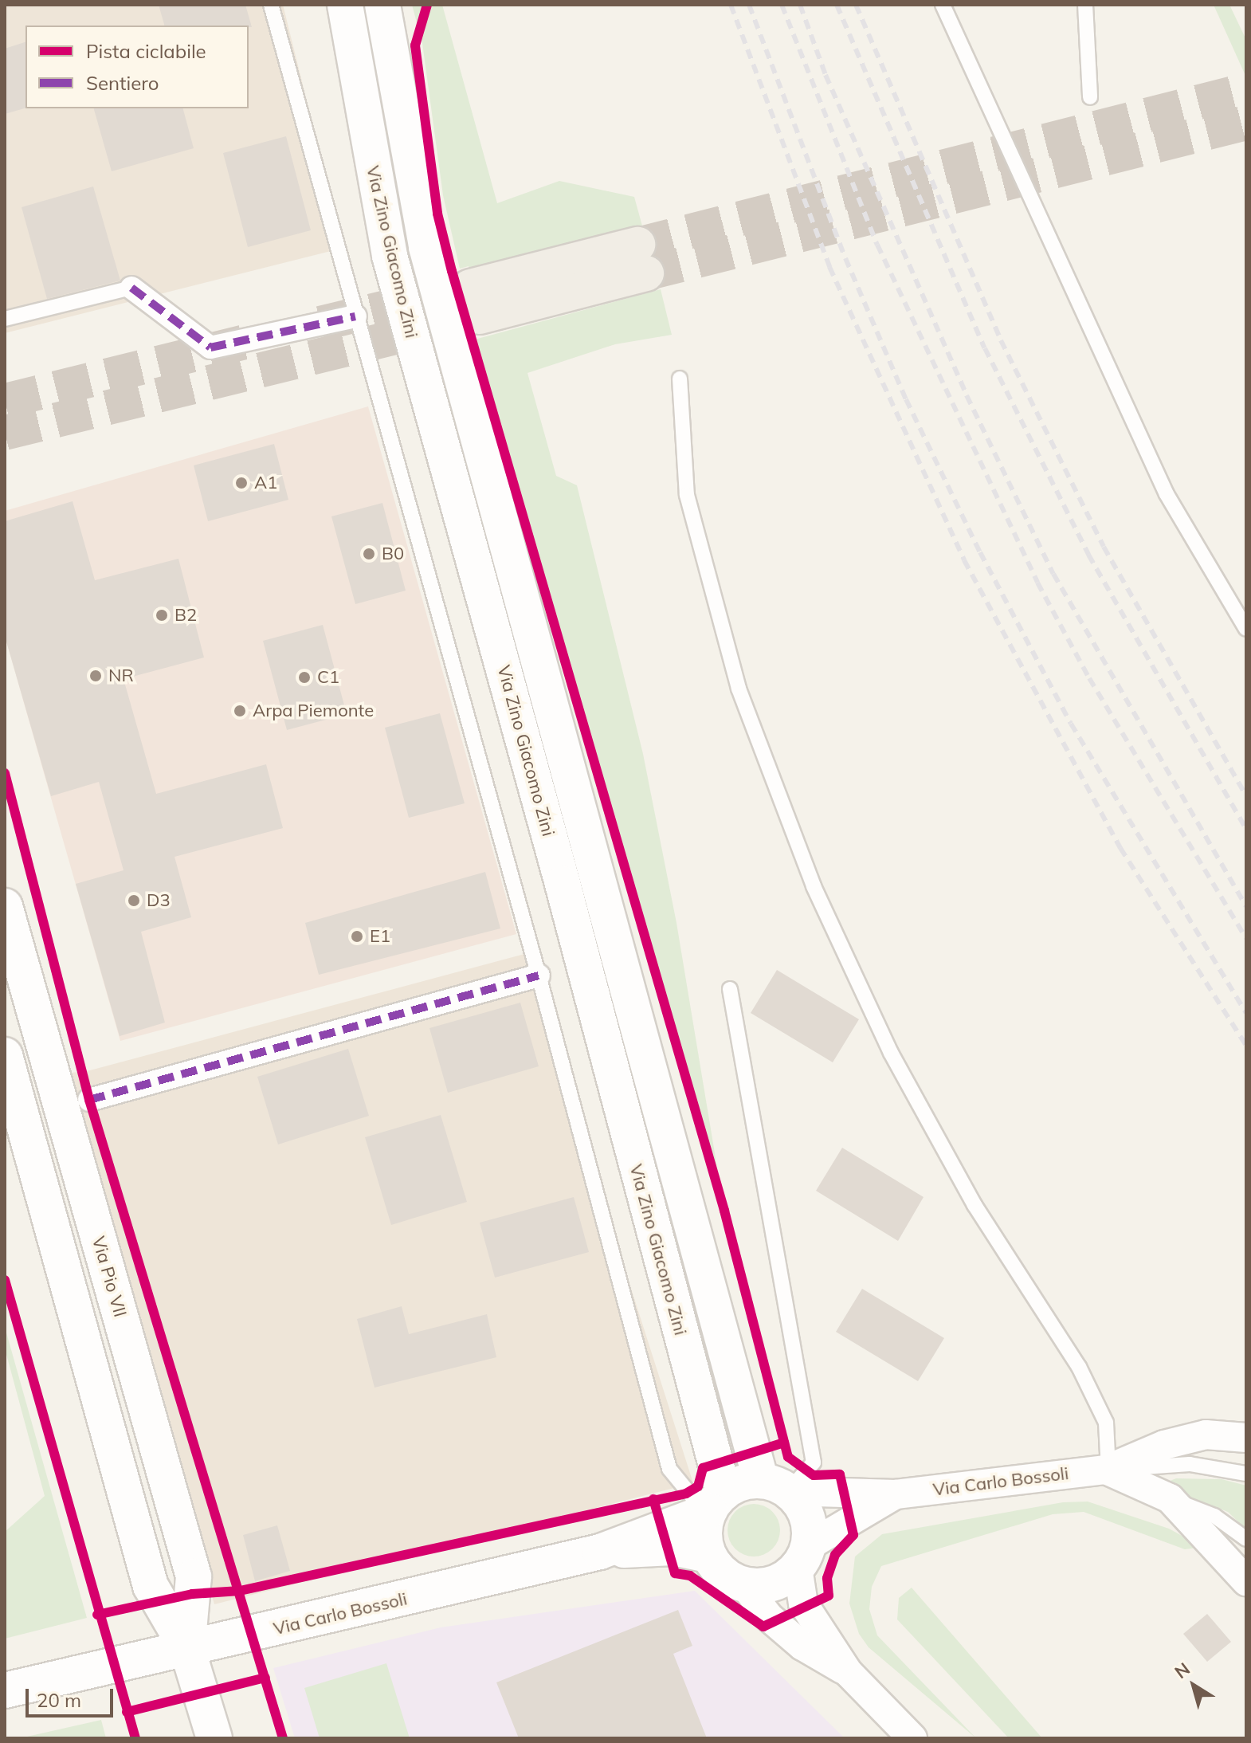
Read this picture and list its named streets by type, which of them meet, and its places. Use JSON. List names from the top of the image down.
{
  "streets": {
    "street": ["Via Zino Giacomo Zini", "Via Pio VII", "Via Carlo Bossoli"]
  },
  "crossings": [
    ["Via Zino Giacomo Zini", "Via Carlo Bossoli"],
    ["Via Pio VII", "Via Carlo Bossoli"]
  ],
  "places": [
    "A1",
    "B0",
    "B2",
    "NR",
    "C1",
    "Arpa Piemonte",
    "D3",
    "E1"
  ],
  "legend": ["Pista ciclabile", "Sentiero"],
  "scale_bar": "20 m",
  "north": "top left"
}
